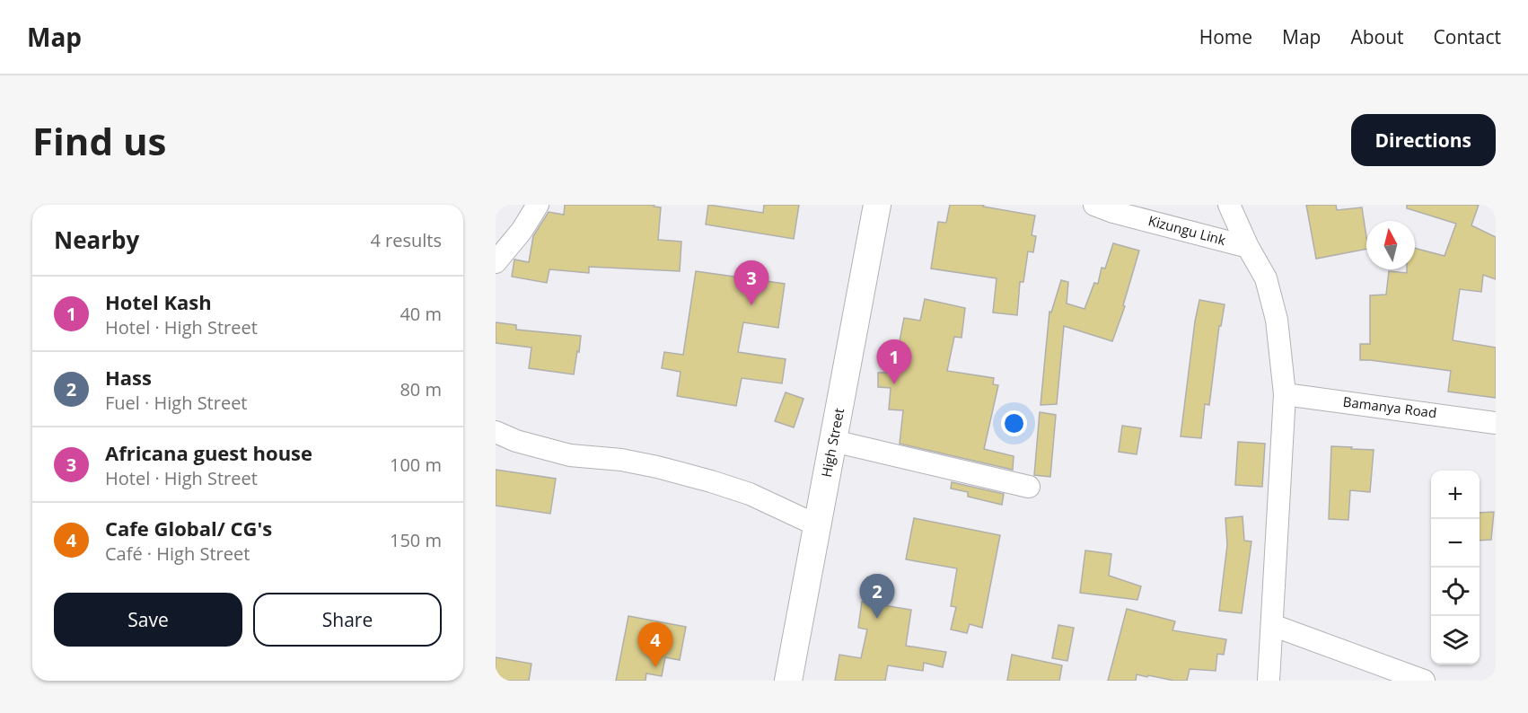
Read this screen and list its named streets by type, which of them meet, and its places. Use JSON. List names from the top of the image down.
{
  "streets": {
    "main road": ["High Street"],
    "street": ["Kizungu Link", "Bamanya Road"]
  },
  "north": "top",
  "page": {
    "header": "Map",
    "nav": [
      "Home",
      "Map",
      "About",
      "Contact"
    ],
    "buttons": [
      "Directions",
      ["Save", "Share"]
    ],
    "title": "Find us",
    "heading": ["Nearby", "4 results"],
    "pins": [
      "3",
      "1",
      "2",
      "4"
    ],
    "list": [
      {
        "mark": "1",
        "name": "Hotel Kash",
        "note": "Hotel · High Street",
        "value": "40 m"
      },
      {
        "mark": "2",
        "name": "Hass",
        "note": "Fuel · High Street",
        "value": "80 m"
      },
      {
        "mark": "3",
        "name": "Africana guest house",
        "note": "Hotel · High Street",
        "value": "100 m"
      },
      {
        "mark": "4",
        "name": "Cafe Global/ CG's",
        "note": "Café · High Street",
        "value": "150 m"
      }
    ],
    "map_buttons": ["+", "−"]
  }
}
